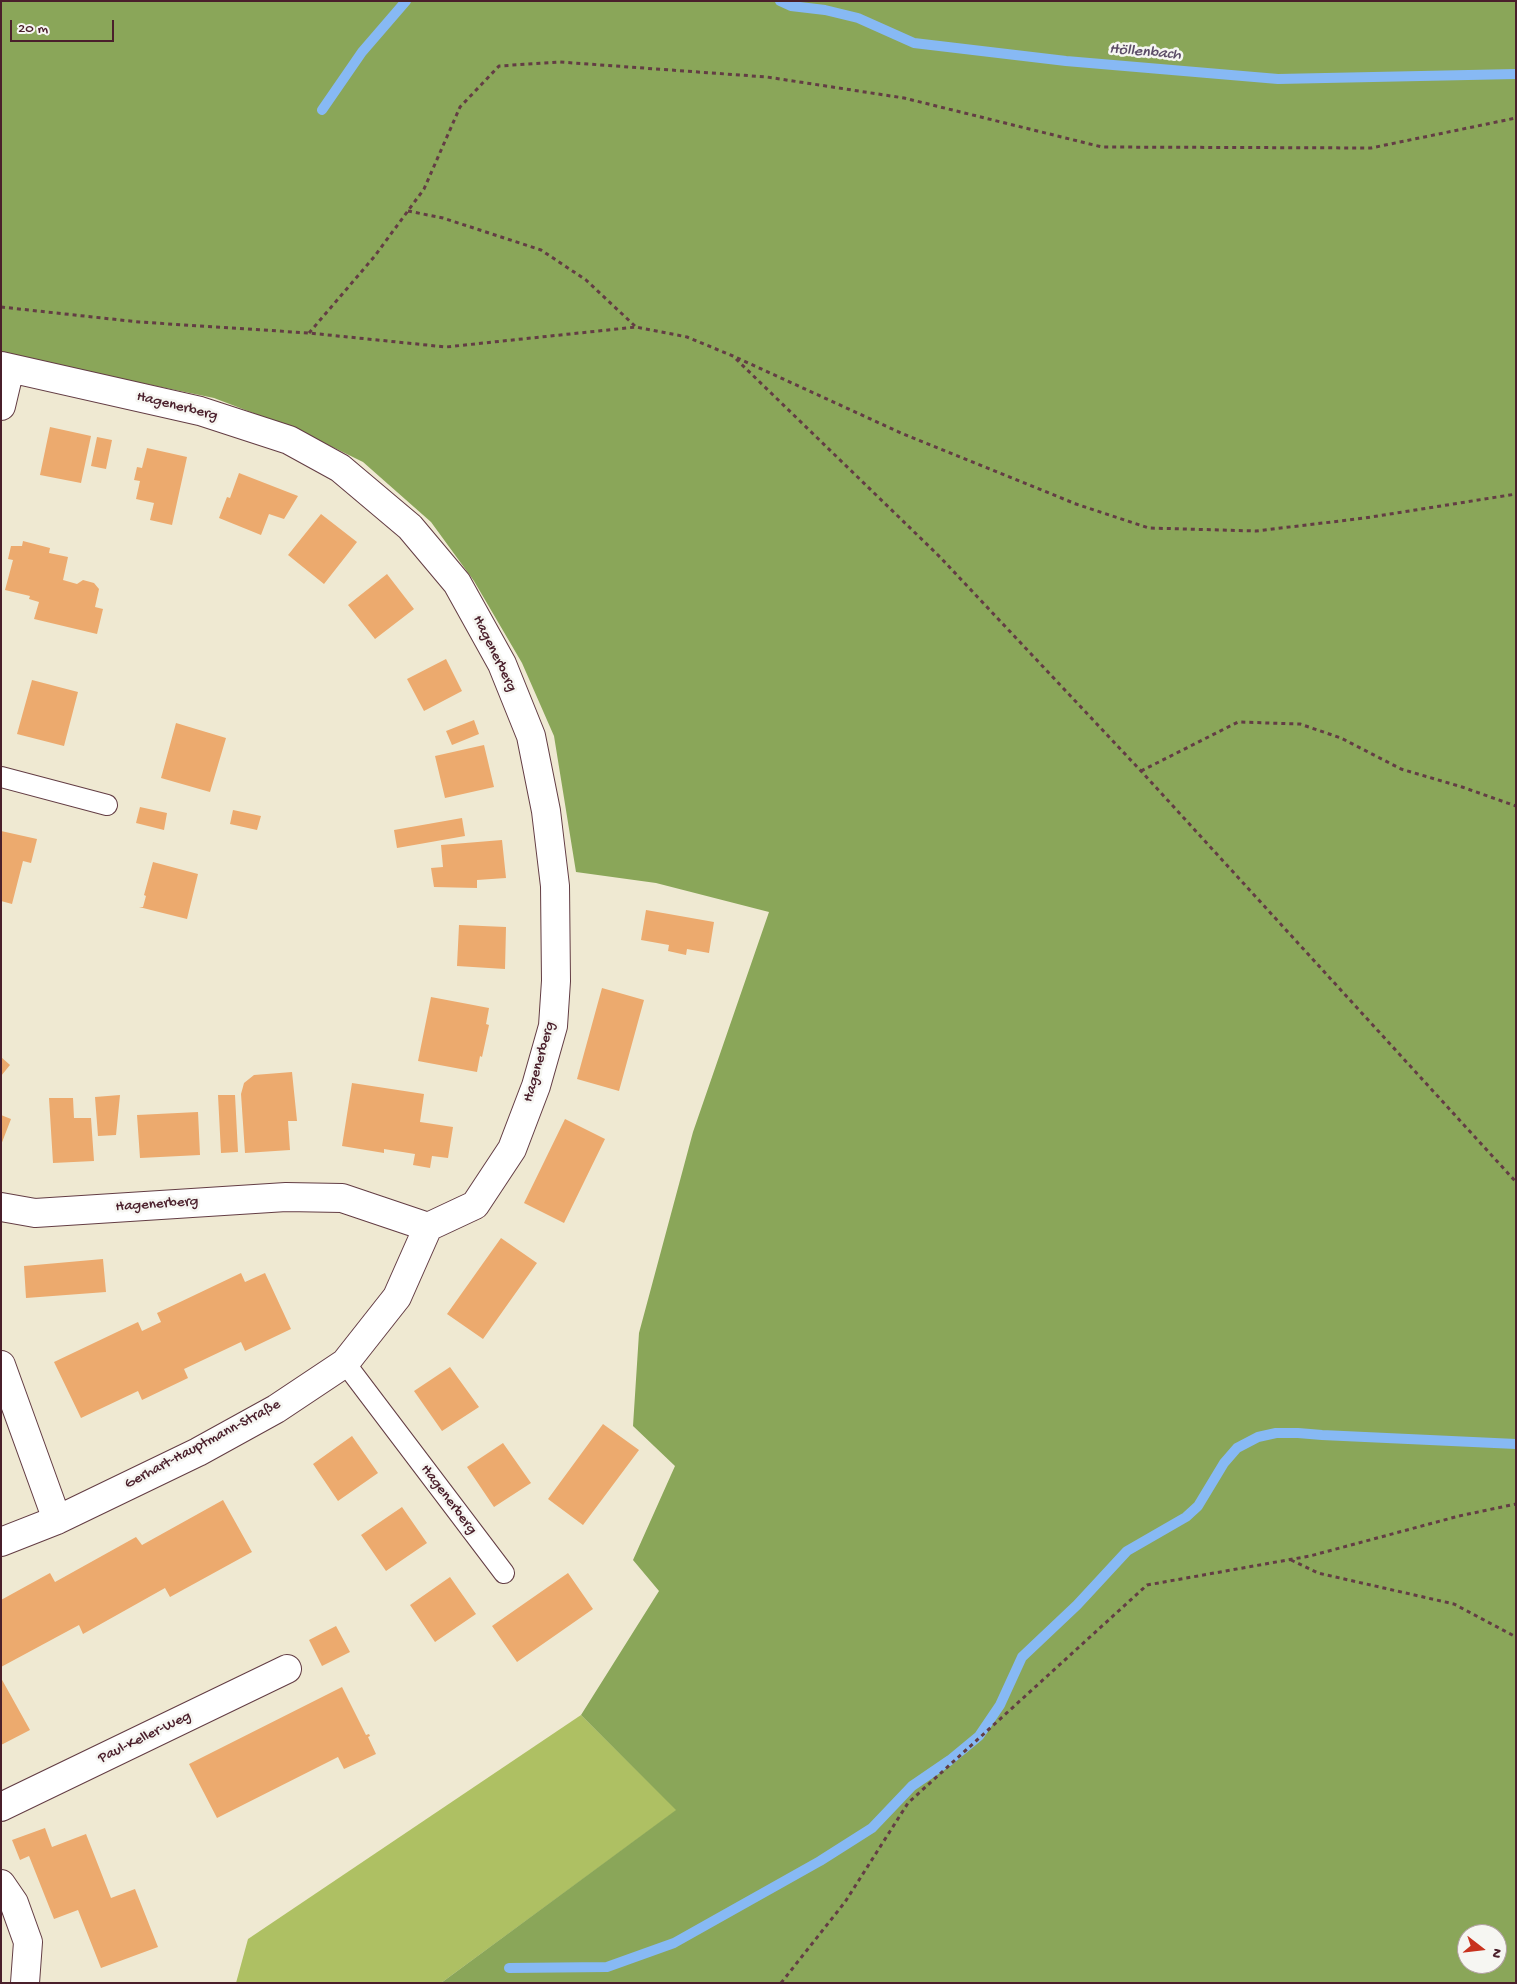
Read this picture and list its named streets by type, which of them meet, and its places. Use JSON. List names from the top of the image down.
{
  "streets": {
    "street": ["Hagenerberg", "Gerhart-Hauptmann-Straße", "Paul-Keller-Weg"]
  },
  "crossings": [
    ["Hagenerberg", "Gerhart-Hauptmann-Straße"]
  ],
  "water": ["Höllenbach"],
  "scale_bar": "20 m",
  "north": "right"
}
